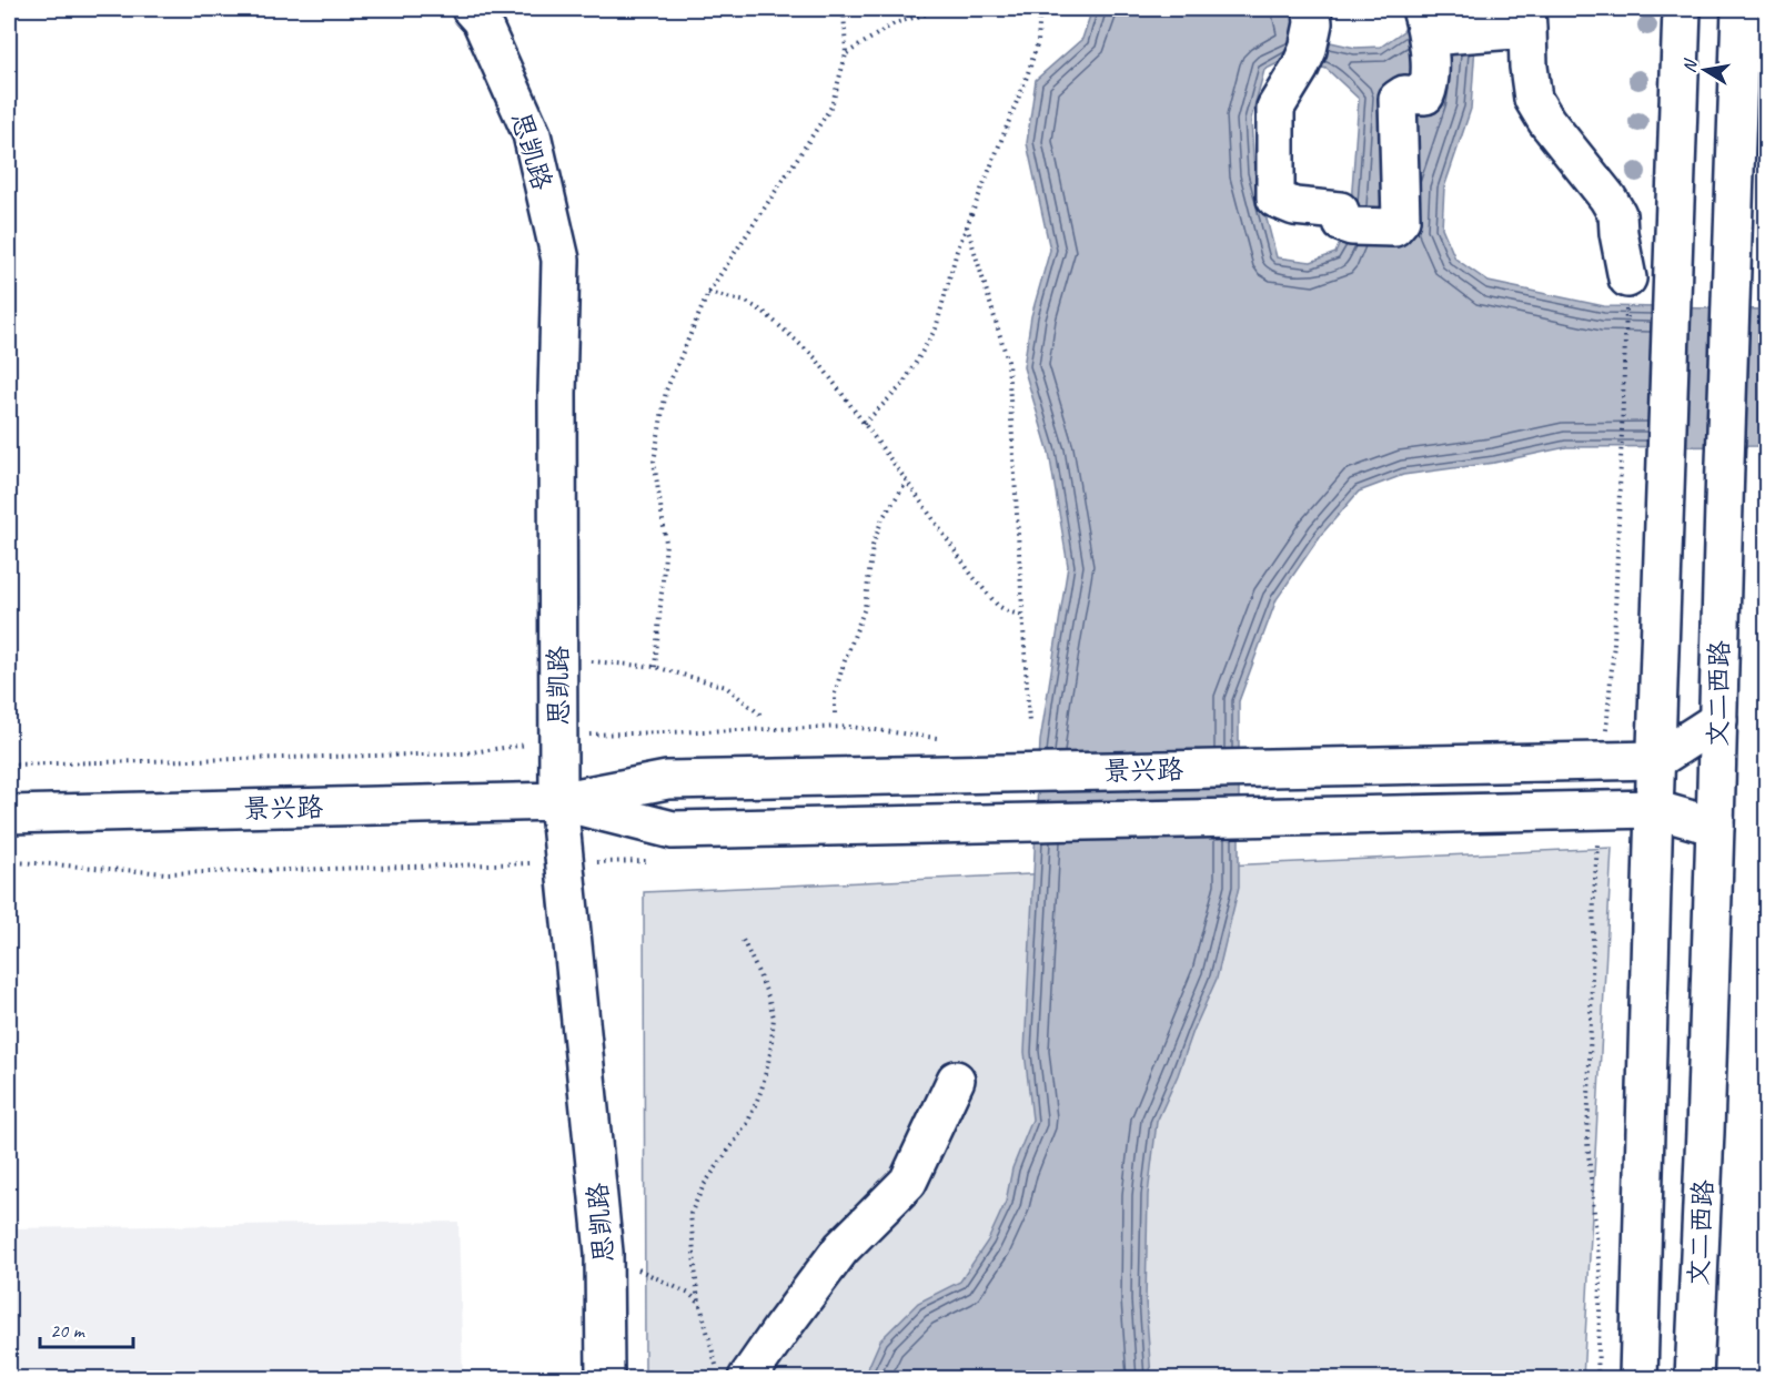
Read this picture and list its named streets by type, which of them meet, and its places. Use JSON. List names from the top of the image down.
{
  "streets": {
    "street": ["思凯路", "文二西路", "景兴路"]
  },
  "crossings": [
    ["思凯路", "景兴路"],
    ["文二西路", "景兴路"]
  ],
  "scale_bar": "20 m",
  "north": "left"
}
